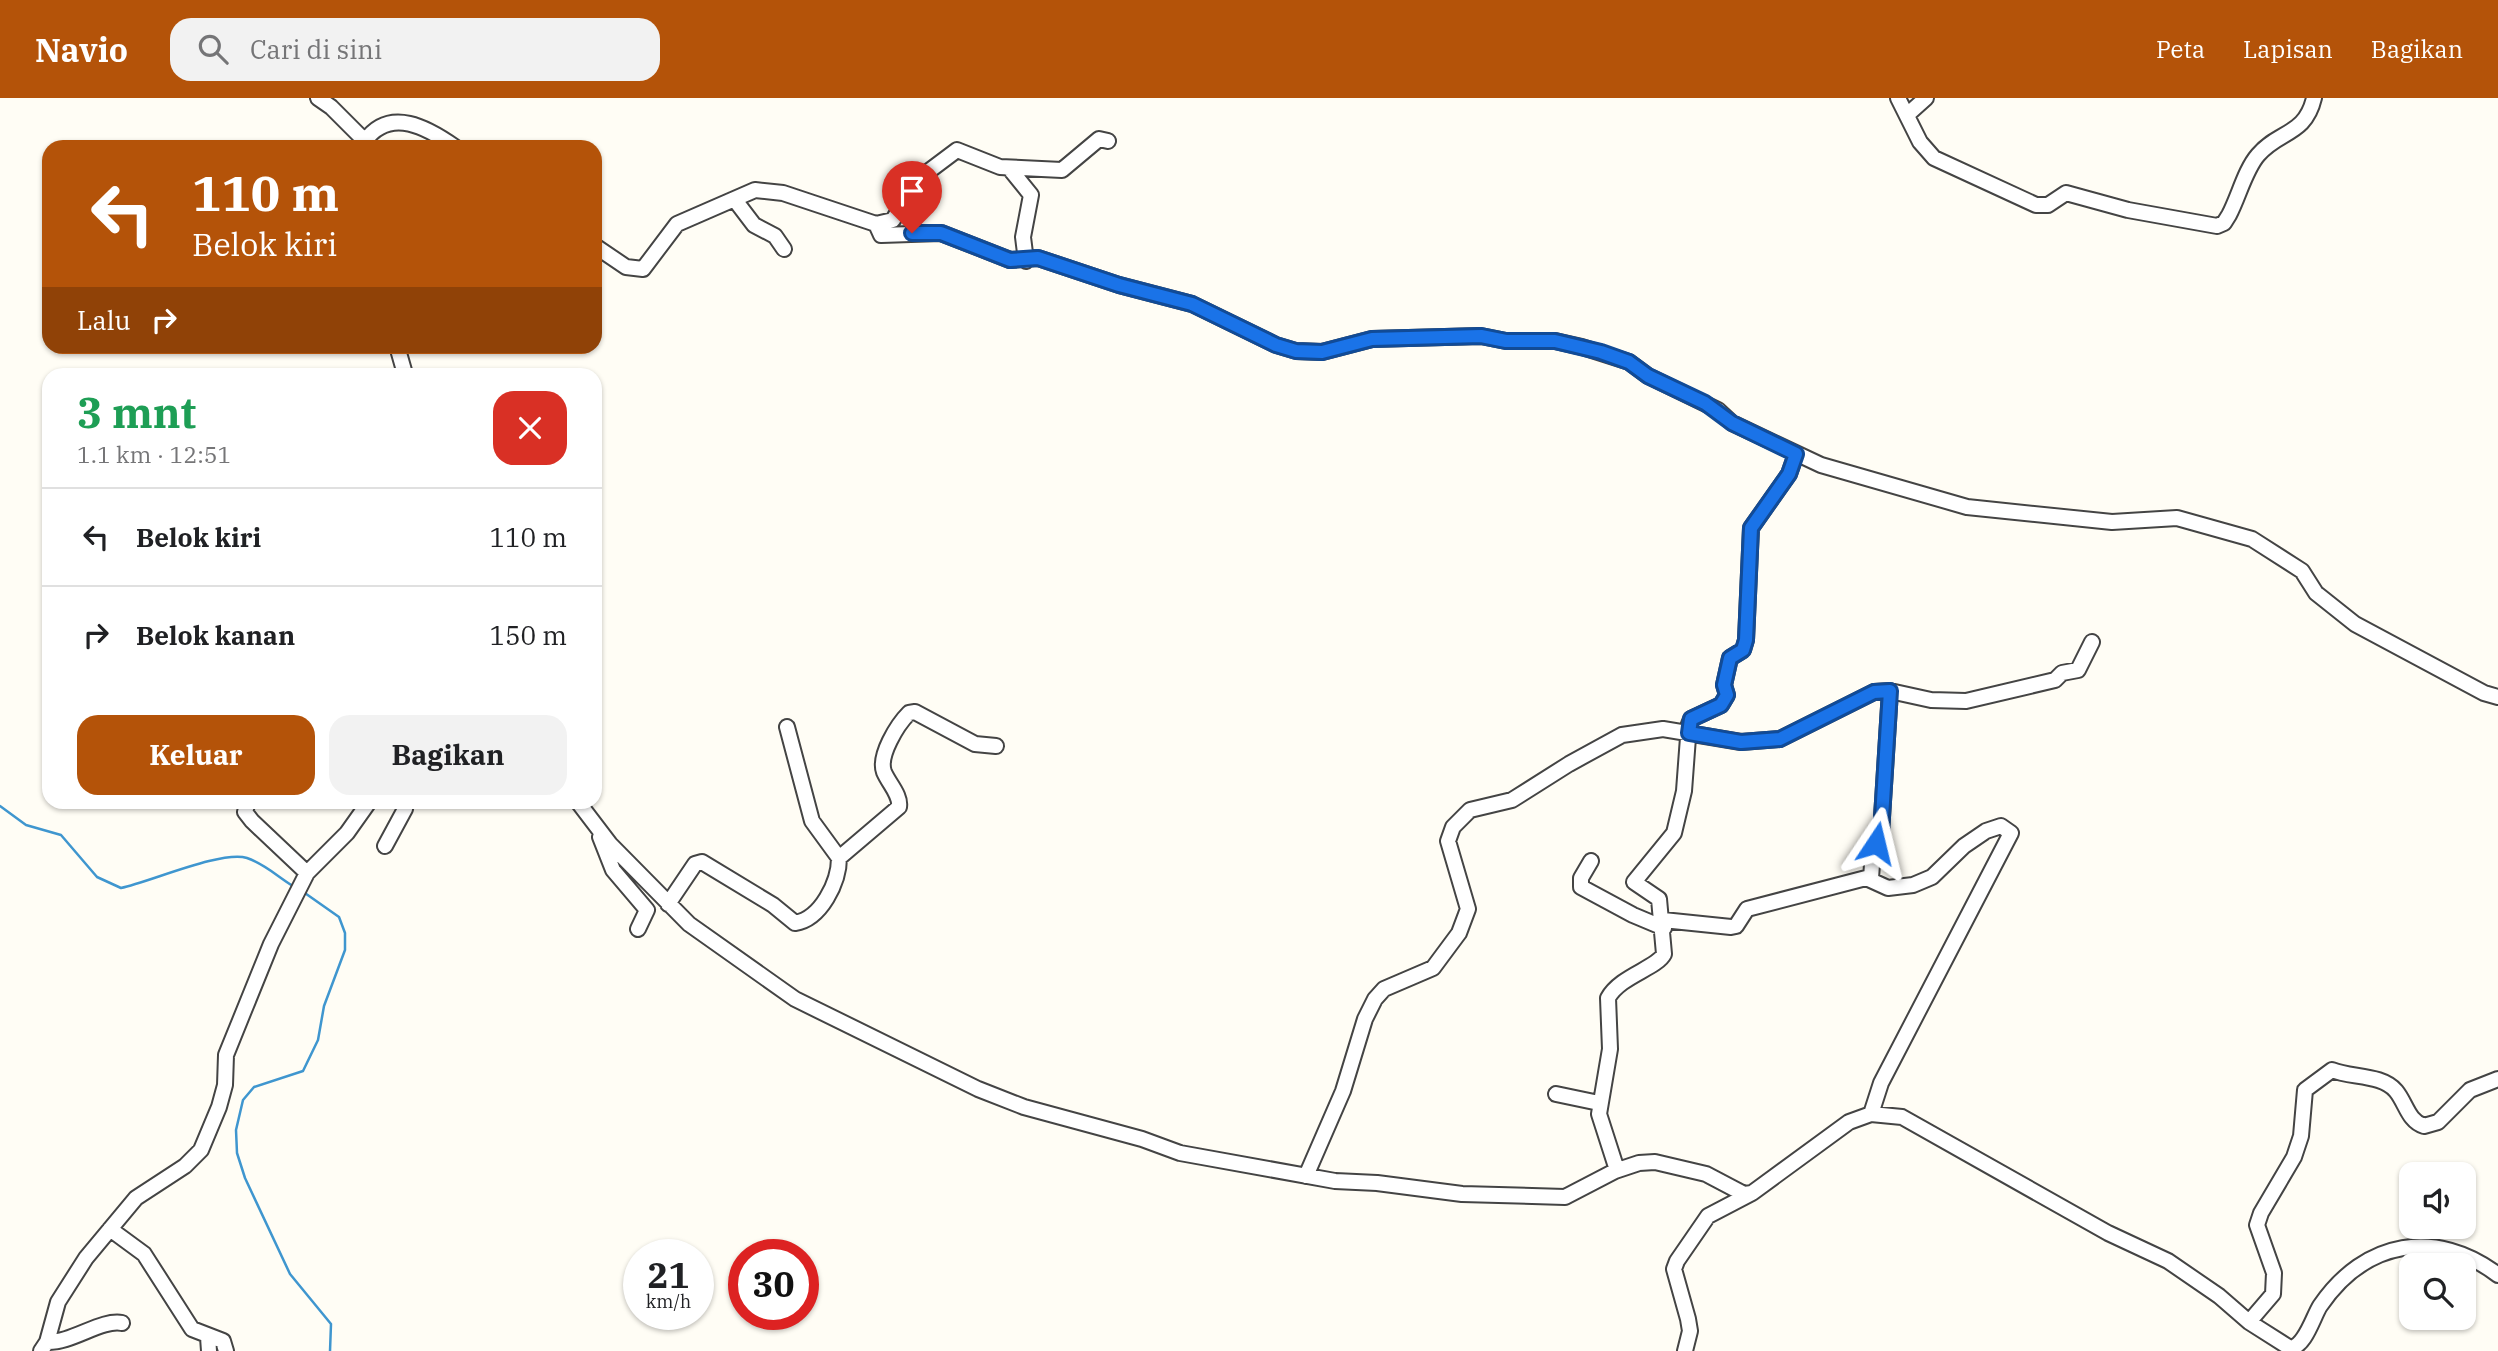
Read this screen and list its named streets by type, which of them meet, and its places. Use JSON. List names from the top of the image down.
{
  "page": {
    "header": "Navio",
    "search": "Cari di sini",
    "nav": ["Peta", "Lapisan", "Bagikan"],
    "turn": ["110 m", "Belok kiri"],
    "then": "Lalu",
    "heading": ["3 mnt", "1.1 km · 12:51"],
    "list": [
      {
        "name": "Belok kiri",
        "value": "110 m"
      },
      {
        "name": "Belok kanan",
        "value": "150 m"
      }
    ],
    "buttons": ["Keluar", "Bagikan"],
    "speed": "21 km/h",
    "limit": "30"
  }
}
